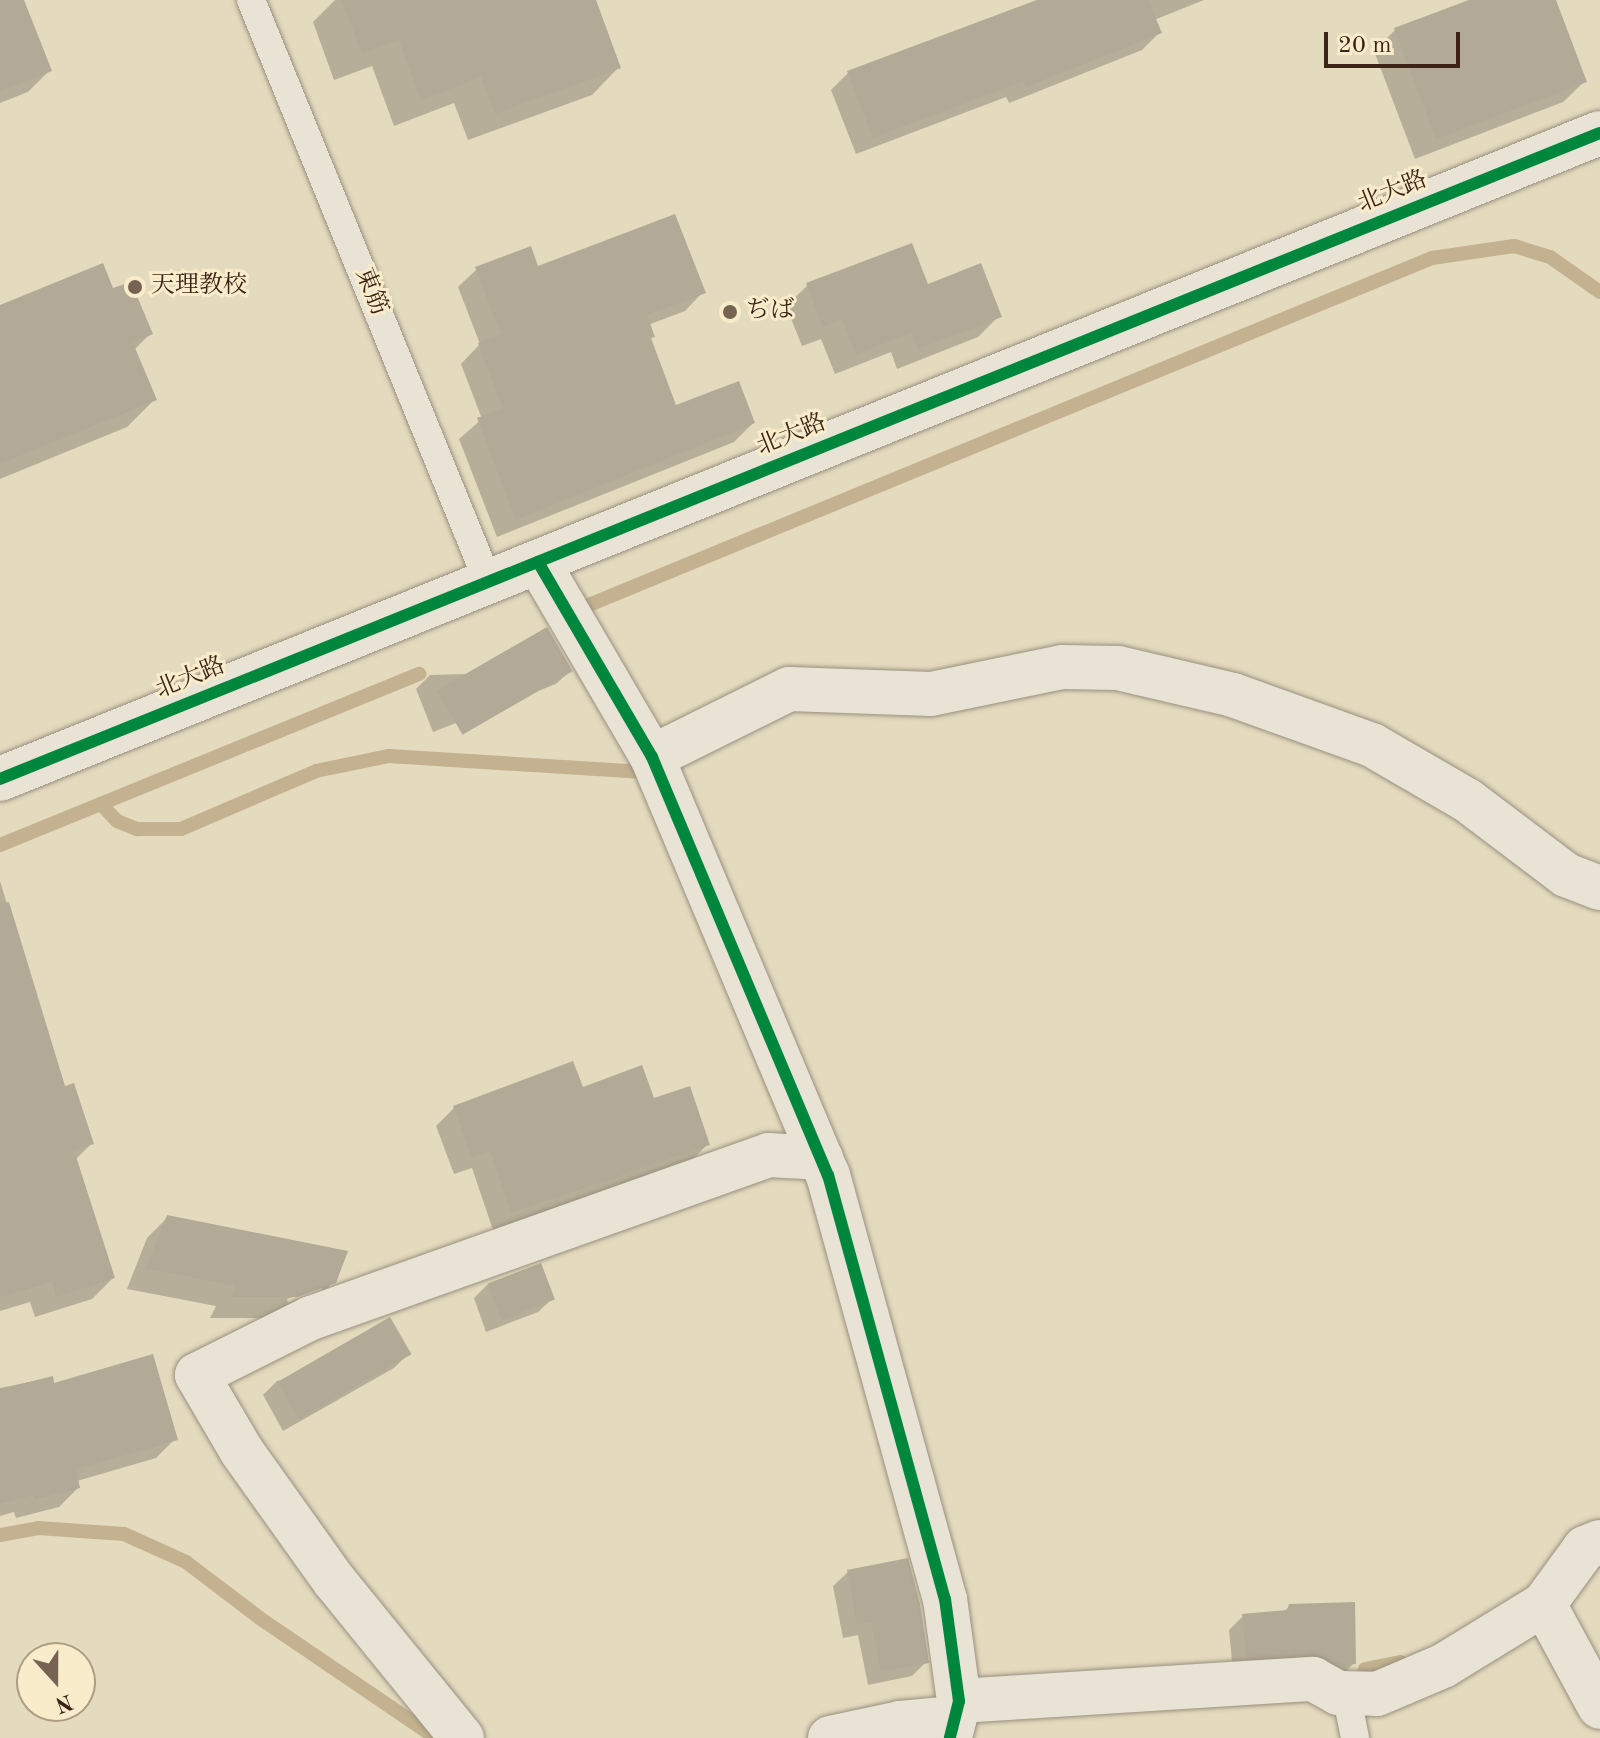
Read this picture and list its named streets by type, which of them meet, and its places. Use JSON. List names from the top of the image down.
{
  "streets": {
    "street": ["北大路"],
    "lane": ["東筋"]
  },
  "crossings": [
    ["北大路", "東筋"]
  ],
  "places": ["天理教校", "ぢば"],
  "scale_bar": "20 m",
  "north": "bottom"
}
